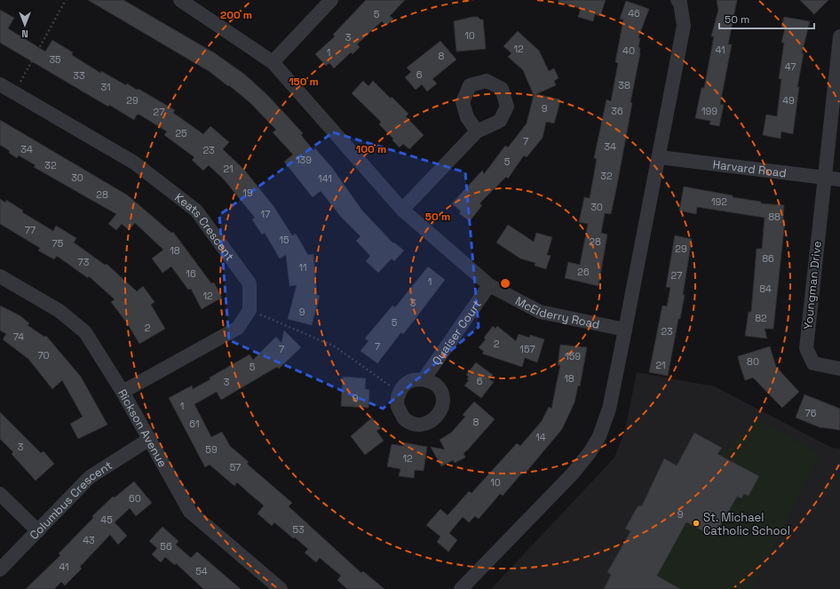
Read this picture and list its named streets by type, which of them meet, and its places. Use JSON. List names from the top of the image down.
{
  "streets": {
    "street": [
      "Harvard Road",
      "Keats Crescent",
      "Youngman Drive",
      "McElderry Road",
      "Quaiser Court",
      "Rickson Avenue",
      "Columbus Crescent"
    ]
  },
  "crossings": [
    ["Harvard Road", "Youngman Drive"],
    ["McElderry Road", "Quaiser Court"],
    ["Rickson Avenue", "Columbus Crescent"]
  ],
  "places": ["St. Michael Catholic School"],
  "house_numbers": [
    "46",
    "5",
    "10",
    "3",
    "12",
    "41",
    "40",
    "1",
    "8",
    "35",
    "47",
    "6",
    "33",
    "38",
    "31",
    "29",
    "49",
    "9",
    "36",
    "199",
    "27",
    "25",
    "7",
    "34",
    "34",
    "23",
    "139",
    "5",
    "32",
    "21",
    "32",
    "30",
    "141",
    "19",
    "28",
    "192",
    "30",
    "17",
    "88",
    "77",
    "15",
    "28",
    "75",
    "29",
    "18",
    "86",
    "73",
    "11",
    "26",
    "16",
    "27",
    "1",
    "84",
    "12",
    "3",
    "9",
    "82",
    "5",
    "2",
    "23",
    "74",
    "2",
    "7",
    "7",
    "157",
    "70",
    "159",
    "80",
    "21",
    "5",
    "18",
    "6",
    "3",
    "9",
    "1",
    "76",
    "8",
    "61",
    "14",
    "3",
    "59",
    "12",
    "57",
    "10",
    "60",
    "9",
    "45",
    "53",
    "43",
    "56",
    "41",
    "54"
  ],
  "scale_bar": "50 m",
  "north": "bottom",
  "rings": [
    "200 m",
    "150 m",
    "100 m",
    "50 m"
  ]
}
